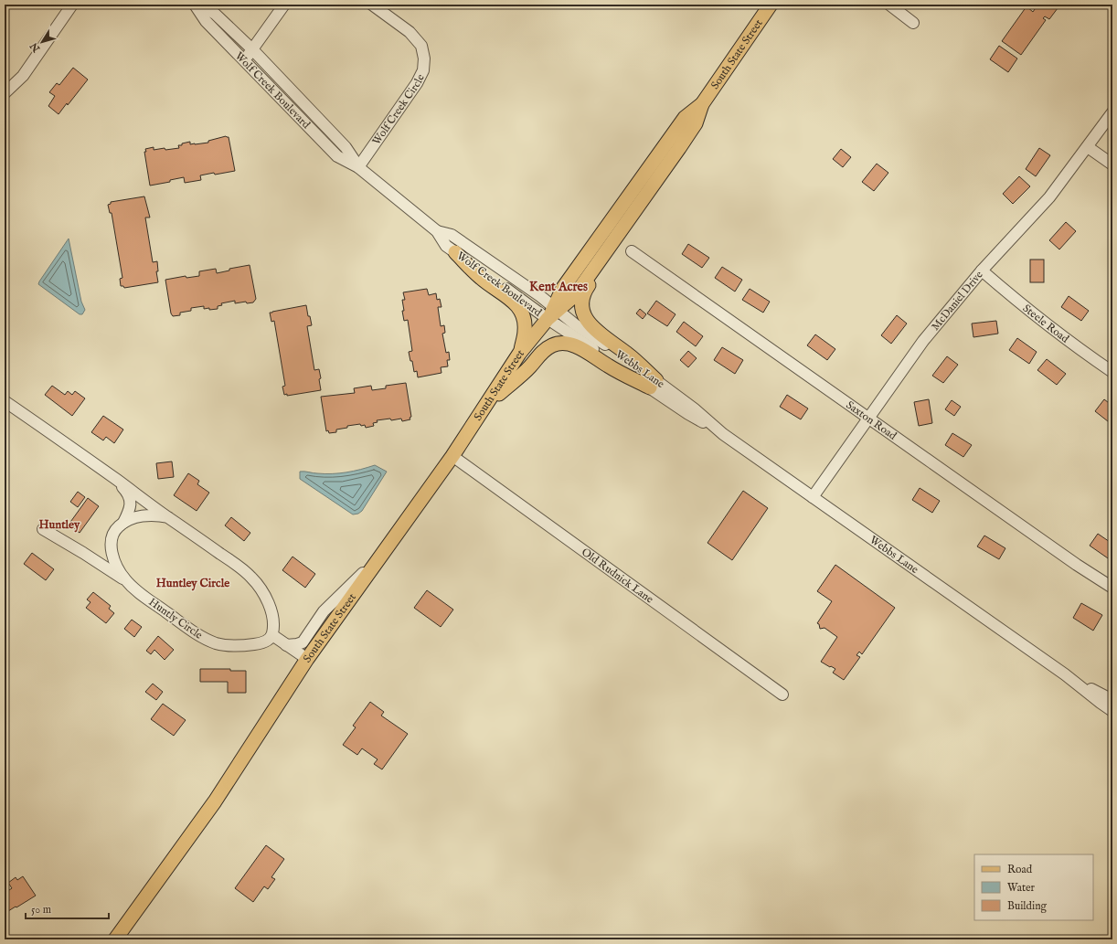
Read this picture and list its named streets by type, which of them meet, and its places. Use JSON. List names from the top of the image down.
{
  "streets": {
    "main road": ["South State Street"],
    "street": [
      "Wolf Creek Boulevard",
      "Wolf Creek Circle",
      "McDaniel Drive",
      "Steele Road",
      "Webbs Lane",
      "Saxton Road",
      "Old Rudnick Lane",
      "Huntly Circle"
    ]
  },
  "crossings": [
    ["South State Street", "Wolf Creek Boulevard"],
    ["South State Street", "Webbs Lane"],
    ["South State Street", "Old Rudnick Lane"],
    ["Wolf Creek Boulevard", "Wolf Creek Circle"],
    ["Wolf Creek Boulevard", "Webbs Lane"],
    ["McDaniel Drive", "Steele Road"],
    ["McDaniel Drive", "Webbs Lane"],
    ["McDaniel Drive", "Saxton Road"]
  ],
  "districts": ["Kent Acres", "Huntley", "Huntley Circle"],
  "legend": ["Road", "Water", "Building"],
  "scale_bar": "50 m",
  "north": "bottom left"
}
